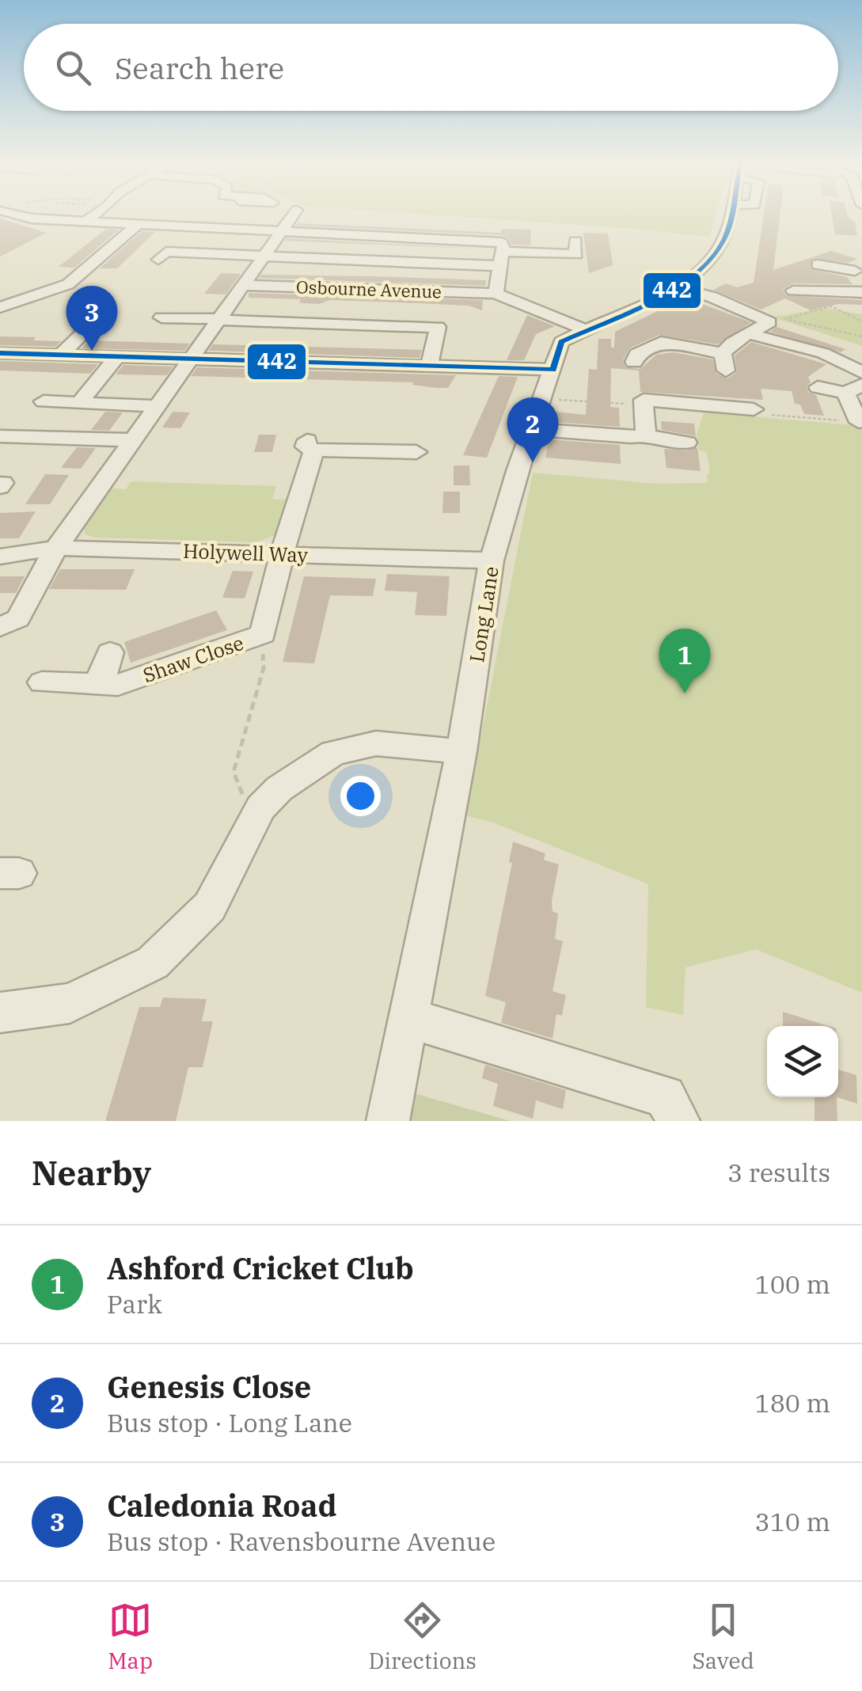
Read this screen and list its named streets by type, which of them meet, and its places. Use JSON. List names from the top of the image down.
{
  "streets": {
    "street": [
      "Osbourne Avenue",
      "Holywell Way",
      "Long Lane",
      "Shaw Close"
    ]
  },
  "crossings": [
    ["Osbourne Avenue", "Long Lane"],
    ["Holywell Way", "Long Lane"],
    ["Holywell Way", "Shaw Close"]
  ],
  "lines": ["transit line 442"],
  "page": {
    "search": "Search here",
    "pins": ["3", "2", "1"],
    "heading": ["Nearby", "3 results"],
    "list": [
      {
        "mark": "1",
        "name": "Ashford Cricket Club",
        "note": "Park",
        "value": "100 m"
      },
      {
        "mark": "2",
        "name": "Genesis Close",
        "note": "Bus stop · Long Lane",
        "value": "180 m"
      },
      {
        "mark": "3",
        "name": "Caledonia Road",
        "note": "Bus stop · Ravensbourne Avenue",
        "value": "310 m"
      }
    ],
    "nav": ["Map", "Directions", "Saved"]
  }
}
